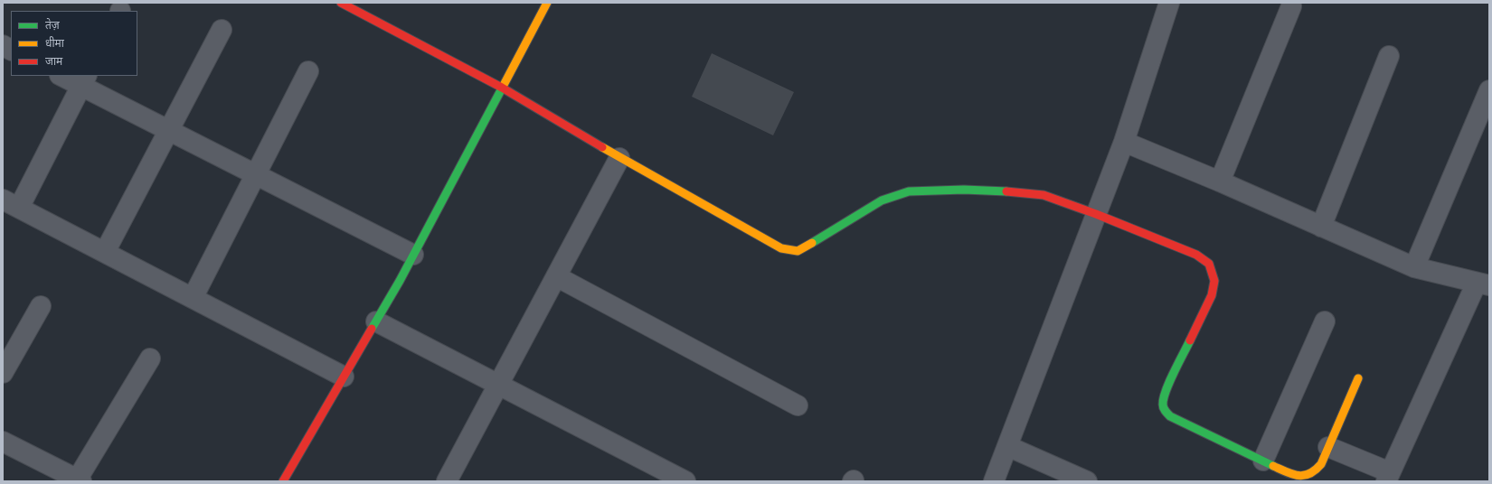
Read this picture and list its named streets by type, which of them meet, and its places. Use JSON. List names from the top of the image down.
{
  "legend": ["तेज़", "धीमा", "जाम"]
}
